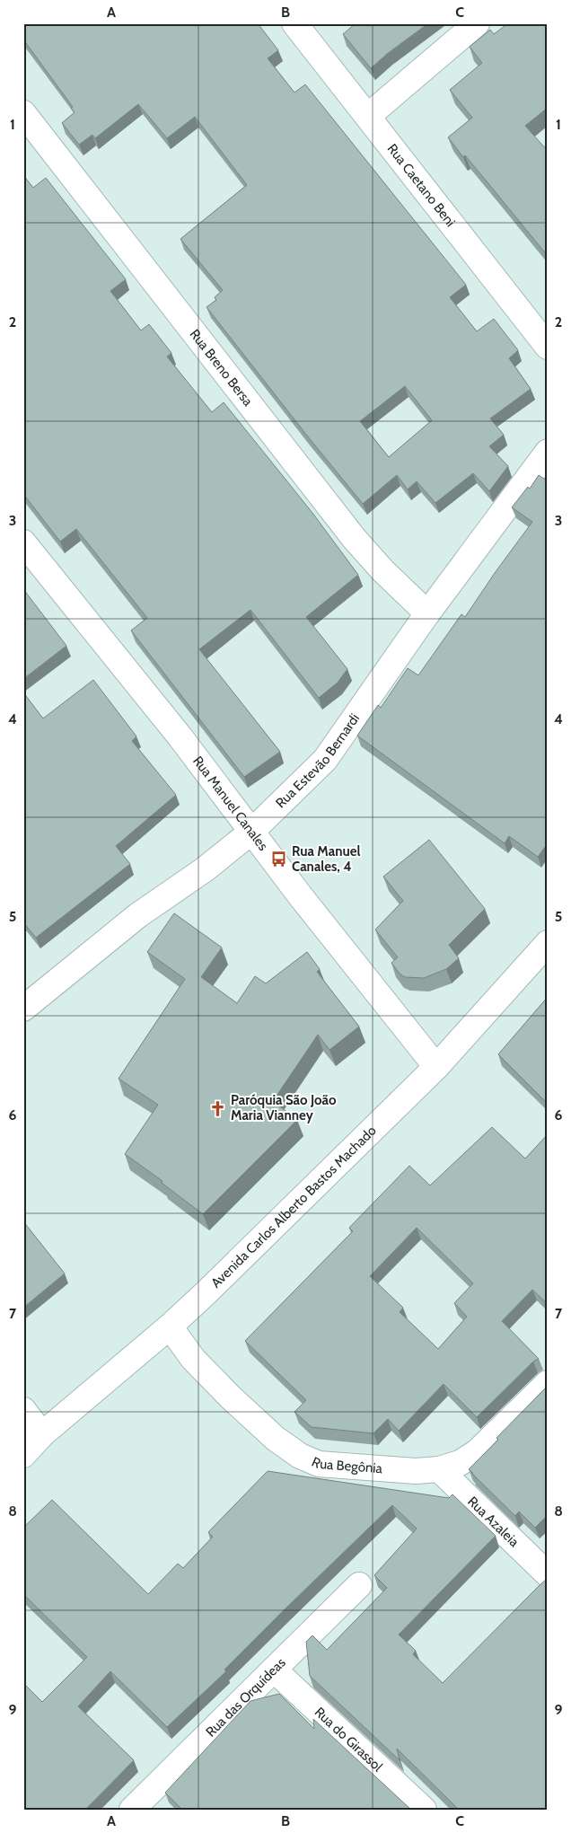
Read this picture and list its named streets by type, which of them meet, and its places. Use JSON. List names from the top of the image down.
{
  "streets": {
    "street": [
      "Rua Caetano Beni",
      "Rua Breno Bersa",
      "Rua Estevão Bernardi",
      "Rua Manuel Canales",
      "Avenida Carlos Alberto Bastos Machado",
      "Rua Begônia",
      "Rua Azaleia",
      "Rua das Orquídeas",
      "Rua do Girassol"
    ]
  },
  "crossings": [
    ["Rua Breno Bersa", "Rua Estevão Bernardi"],
    ["Rua Estevão Bernardi", "Rua Manuel Canales"],
    ["Rua Manuel Canales", "Avenida Carlos Alberto Bastos Machado"],
    ["Avenida Carlos Alberto Bastos Machado", "Rua Begônia"],
    ["Rua Begônia", "Rua Azaleia"],
    ["Rua das Orquídeas", "Rua do Girassol"]
  ],
  "places": {
    "bus stop": ["Rua Manuel Canales, 4"],
    "church": ["Paróquia São João Maria Vianney"]
  },
  "grid": {
    "columns": ["A", "B", "C"],
    "rows": [
      "1",
      "2",
      "3",
      "4",
      "5",
      "6",
      "7",
      "8",
      "9"
    ]
  }
}
